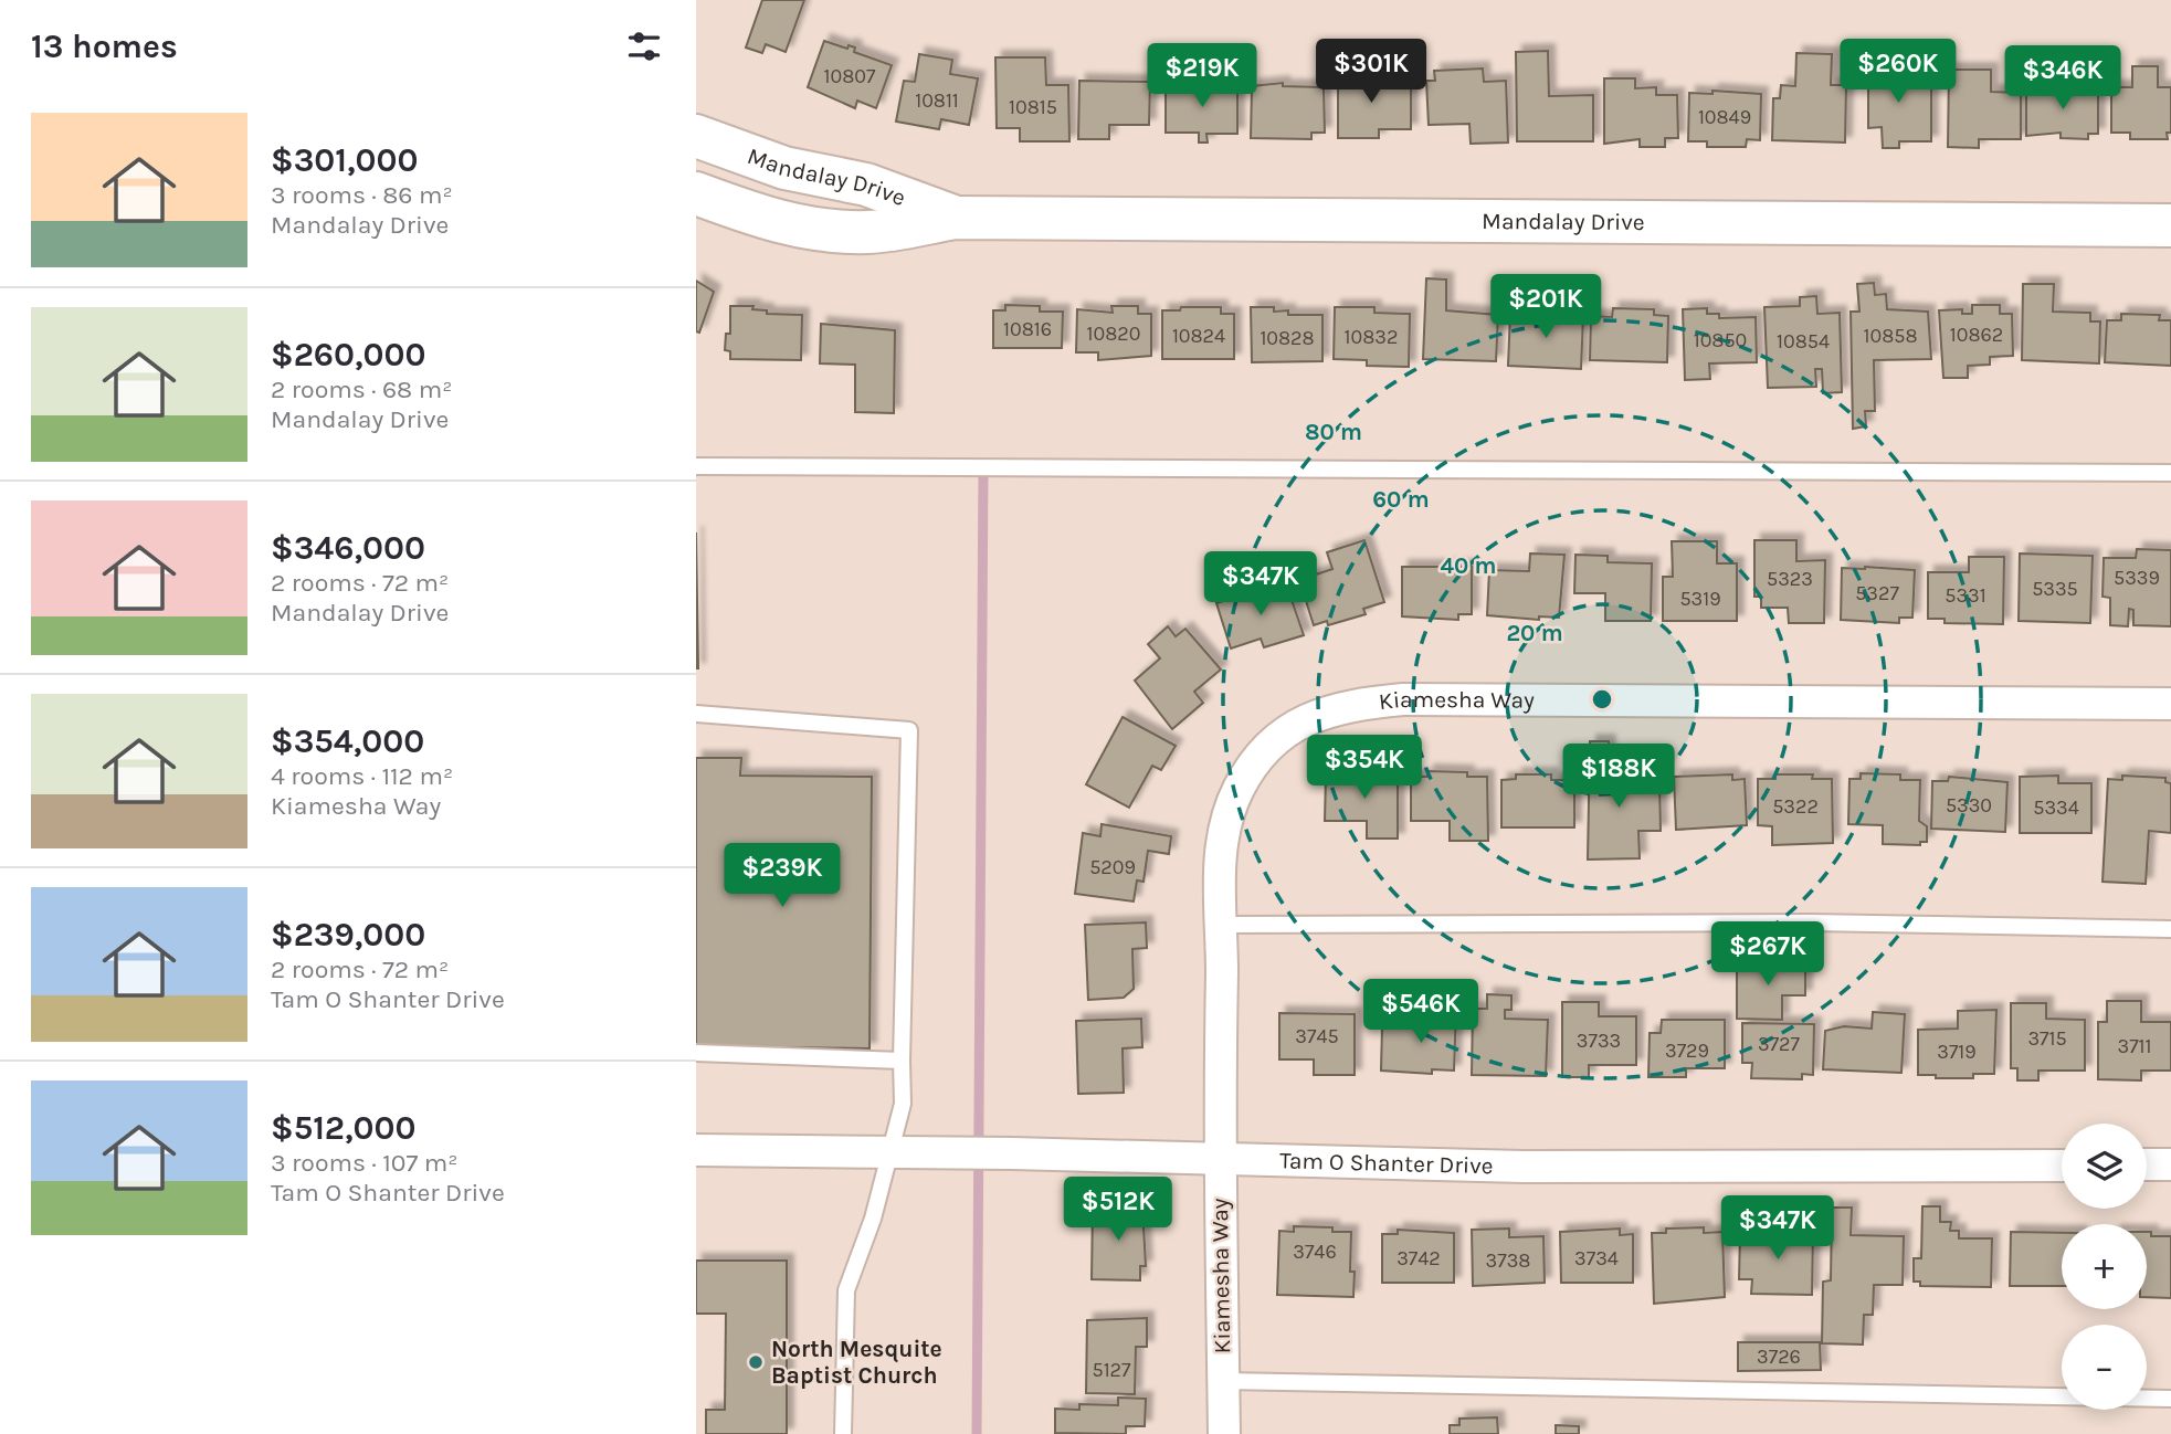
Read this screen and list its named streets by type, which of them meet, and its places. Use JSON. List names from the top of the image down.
{
  "streets": {
    "street": ["Mandalay Drive", "Kiamesha Way", "Tam O Shanter Drive"]
  },
  "crossings": [
    ["Kiamesha Way", "Tam O Shanter Drive"]
  ],
  "places": ["North Mesquite Baptist Church"],
  "house_numbers": [
    "10807",
    "10811",
    "10815",
    "10849",
    "10816",
    "10820",
    "10862",
    "10824",
    "10858",
    "10832",
    "10828",
    "10850",
    "10854",
    "5339",
    "5323",
    "5335",
    "5327",
    "5331",
    "5319",
    "5330",
    "5322",
    "5334",
    "5209",
    "3745",
    "3715",
    "3733",
    "3727",
    "3711",
    "3729",
    "3719",
    "3746",
    "3742",
    "3734",
    "3738",
    "3726",
    "5127"
  ],
  "page": {
    "heading": "13 homes",
    "price": [
      "$301K",
      "$260K",
      "$219K",
      "$346K",
      "$201K",
      "$347K",
      "$354K",
      "$188K",
      "$239K",
      "$267K",
      "$546K",
      "$512K",
      "$347K"
    ],
    "list": [
      {
        "name": "$301,000",
        "note": "3 rooms · 86 m² · Mandalay Drive"
      },
      {
        "name": "$260,000",
        "note": "2 rooms · 68 m² · Mandalay Drive"
      },
      {
        "name": "$346,000",
        "note": "2 rooms · 72 m² · Mandalay Drive"
      },
      {
        "name": "$354,000",
        "note": "4 rooms · 112 m² · Kiamesha Way"
      },
      {
        "name": "$239,000",
        "note": "2 rooms · 72 m² · Tam O Shanter Drive"
      },
      {
        "name": "$512,000",
        "note": "3 rooms · 107 m² · Tam O Shanter Drive"
      }
    ],
    "map_buttons": ["+", "−"]
  },
  "rings": [
    "80 m",
    "60 m",
    "40 m",
    "20 m"
  ]
}
